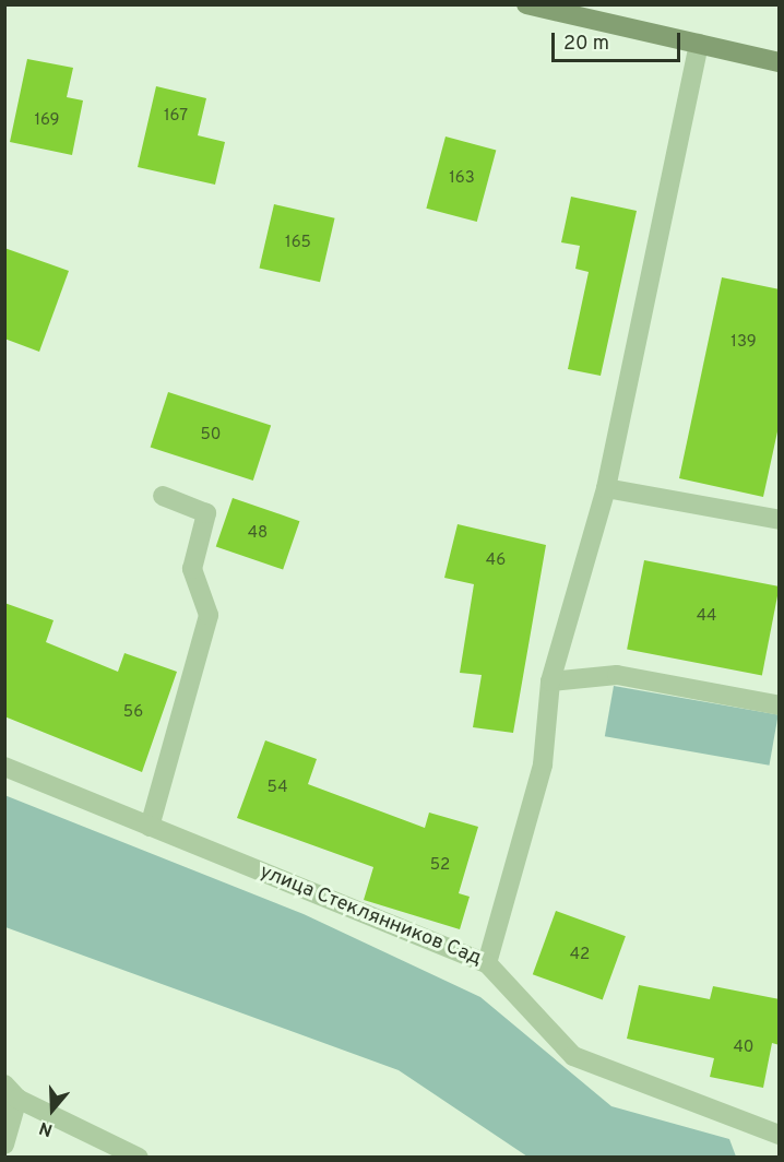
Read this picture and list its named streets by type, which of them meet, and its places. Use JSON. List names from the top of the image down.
{
  "streets": {
    "street": ["улица Стеклянников Сад"]
  },
  "house_numbers": [
    "167",
    "169",
    "163",
    "165",
    "139",
    "50",
    "48",
    "46",
    "44",
    "56",
    "54",
    "52",
    "42",
    "40"
  ],
  "scale_bar": "20 m",
  "north": "bottom"
}
